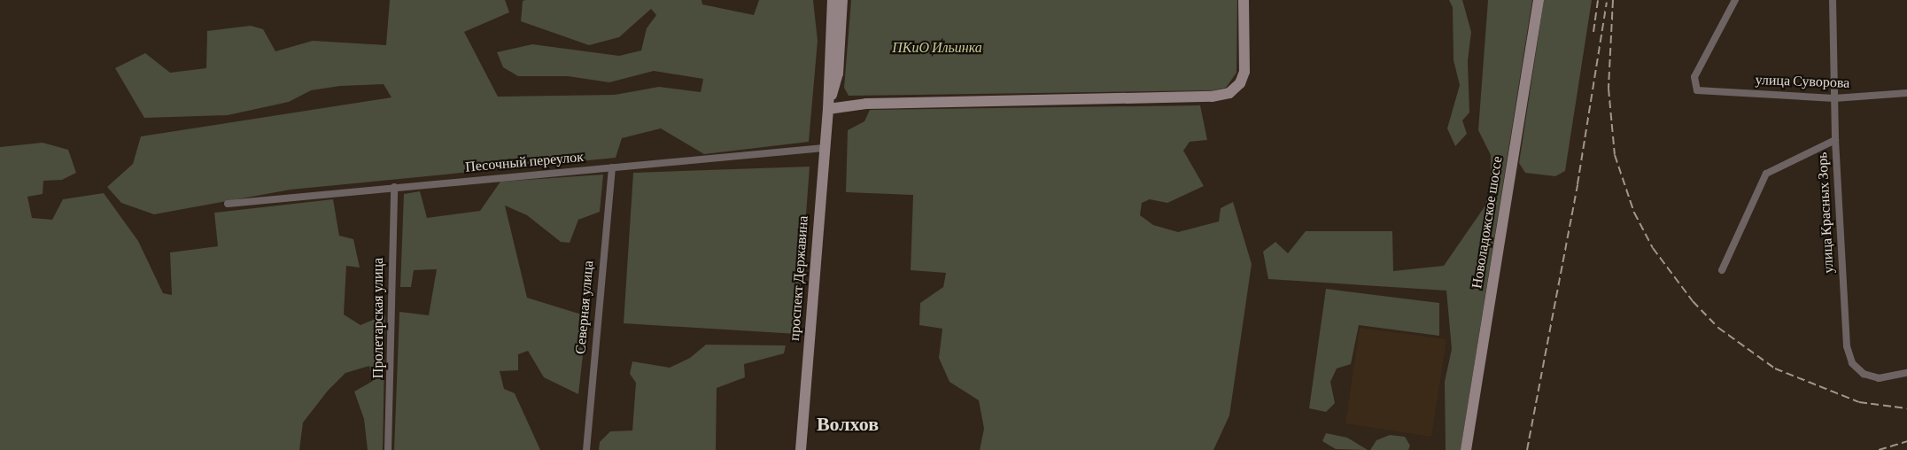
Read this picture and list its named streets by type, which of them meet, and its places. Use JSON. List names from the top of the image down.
{
  "streets": {
    "main road": ["Новоладожское шоссе", "проспект Державина"],
    "street": [
      "улица Суворова",
      "Песочный переулок",
      "улица Красных Зорь",
      "Северная улица",
      "Пролетарская улица"
    ]
  },
  "crossings": [
    ["улица Суворова", "улица Красных Зорь"],
    ["Песочный переулок", "проспект Державина"],
    ["Песочный переулок", "Северная улица"],
    ["Песочный переулок", "Пролетарская улица"]
  ],
  "districts": ["Волхов"],
  "parks": ["ПКиО Ильинка"]
}
